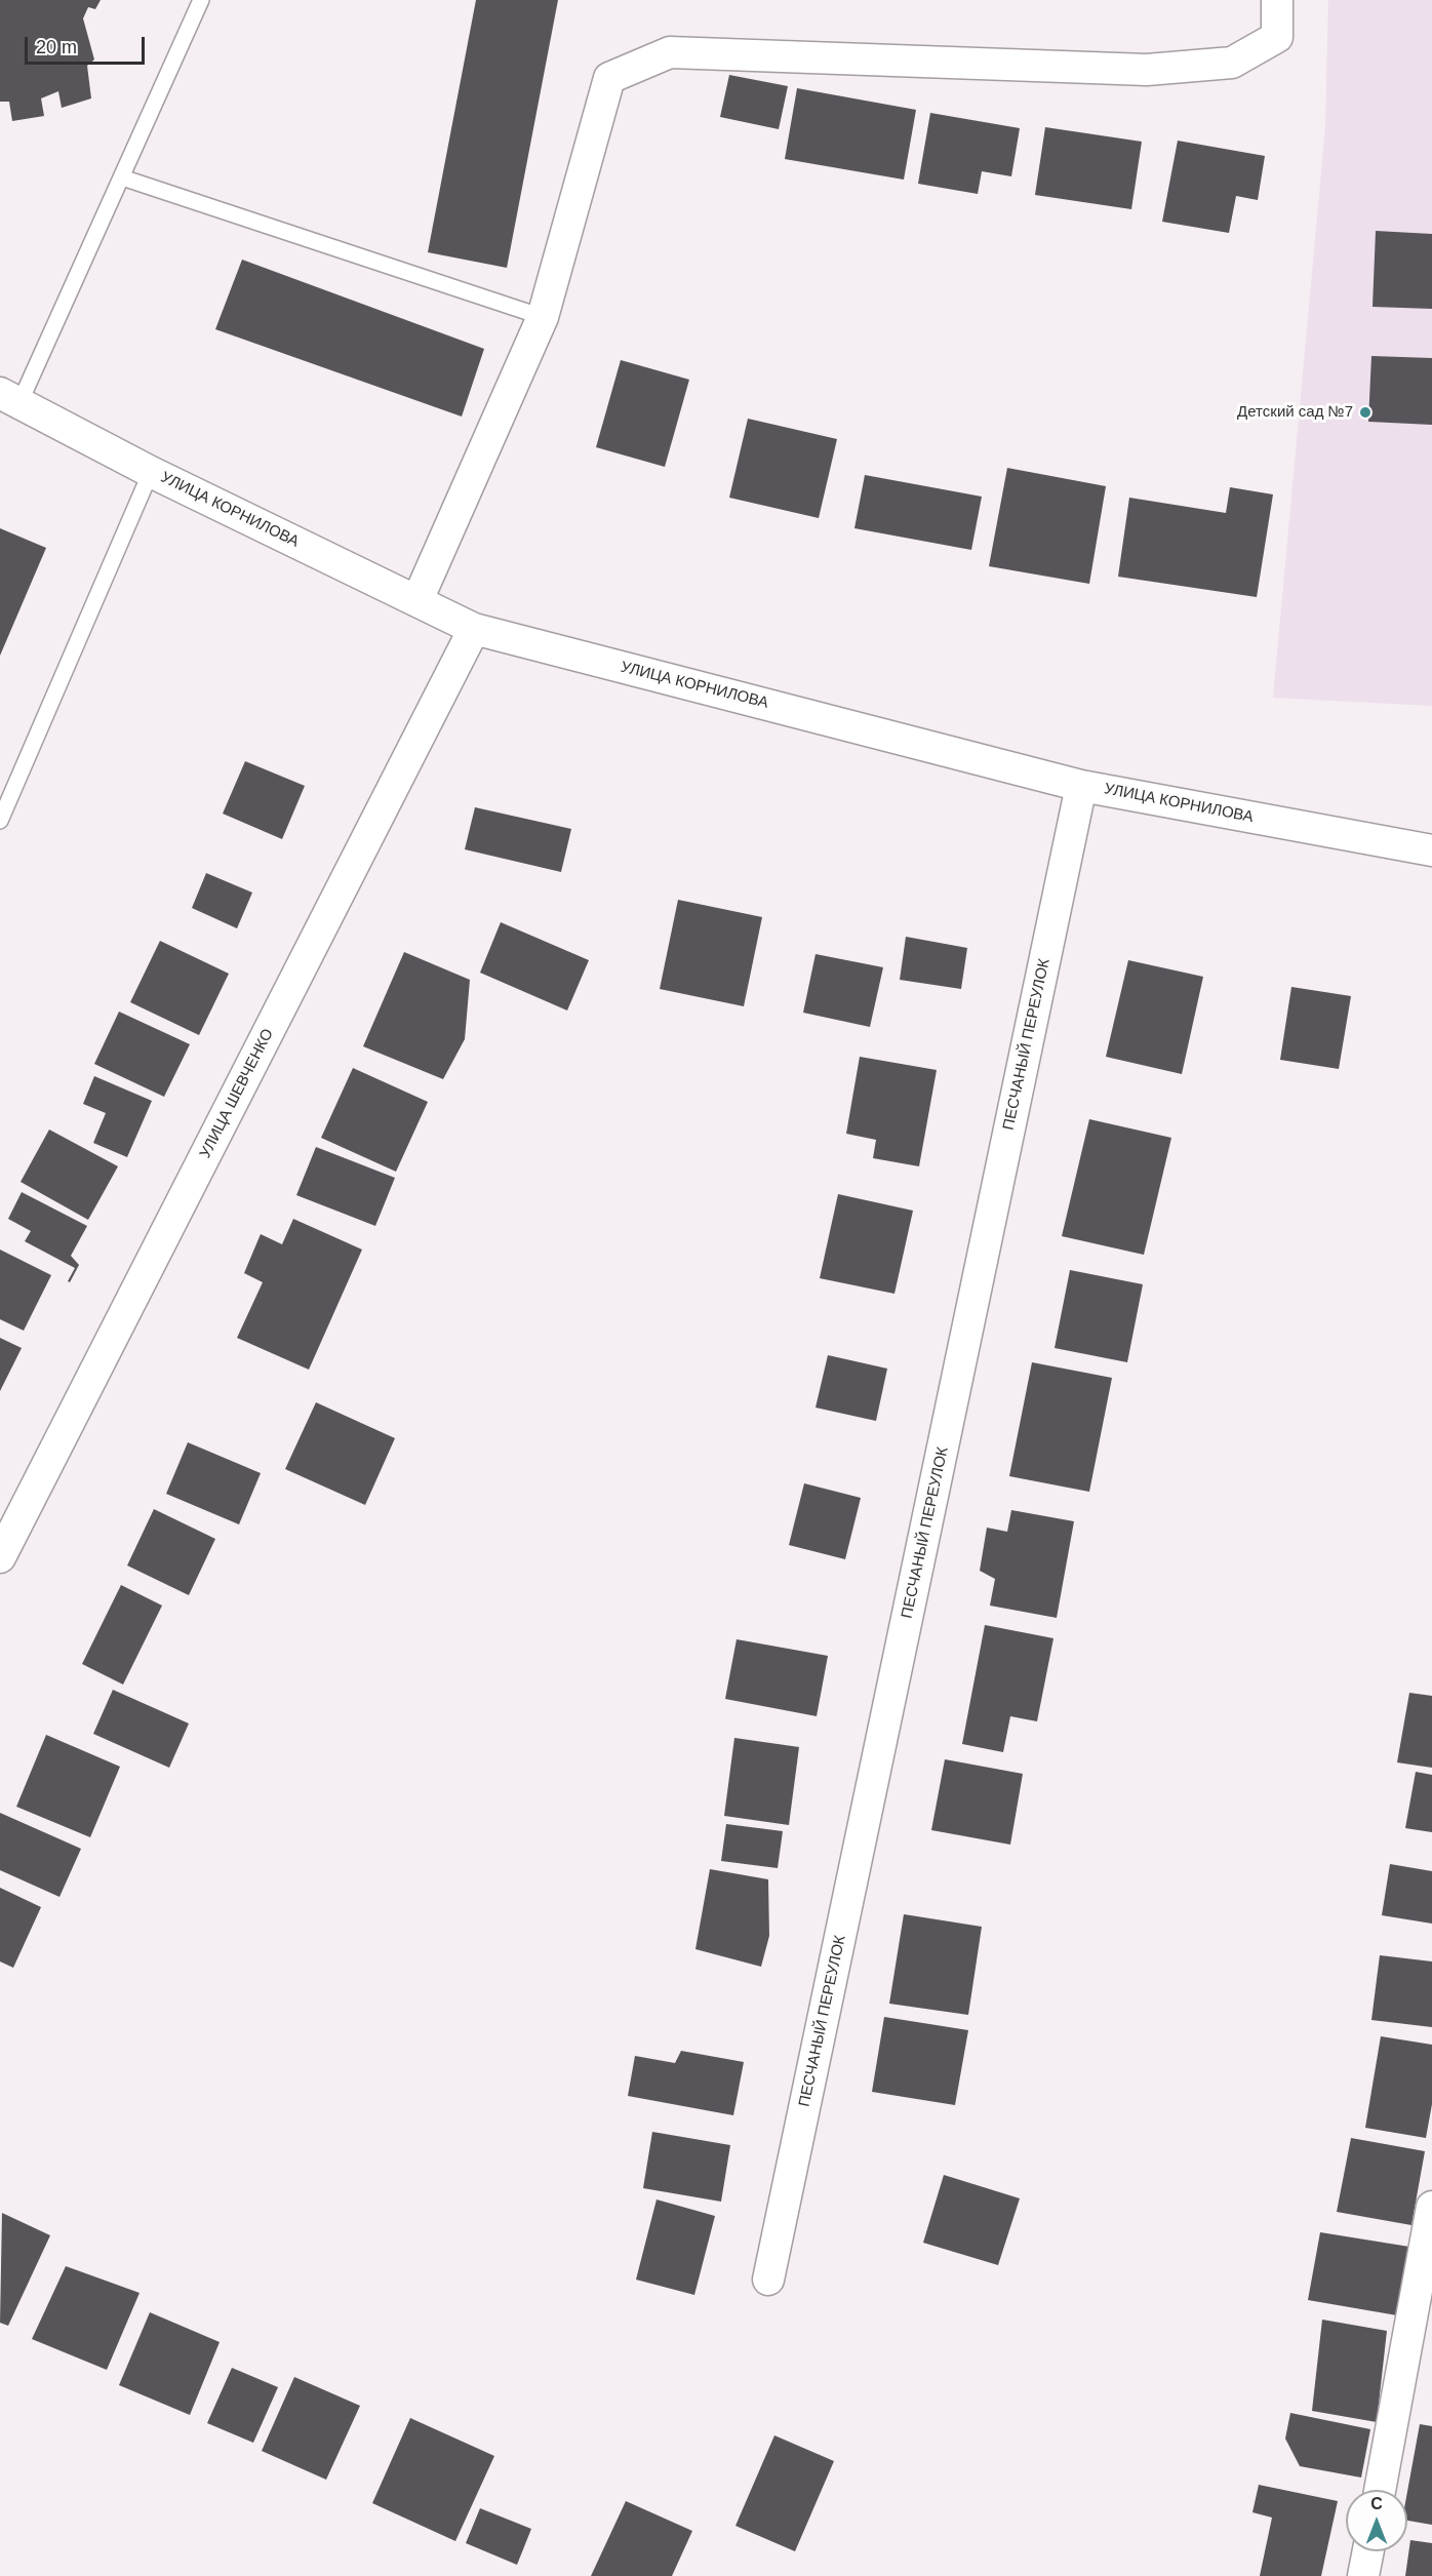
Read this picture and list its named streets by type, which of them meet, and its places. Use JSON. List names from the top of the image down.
{
  "streets": {
    "street": ["УЛИЦА КОРНИЛОВА", "ПЕСЧАНЫЙ ПЕРЕУЛОК", "УЛИЦА ШЕВЧЕНКО"]
  },
  "crossings": [
    ["УЛИЦА КОРНИЛОВА", "ПЕСЧАНЫЙ ПЕРЕУЛОК"],
    ["УЛИЦА КОРНИЛОВА", "УЛИЦА ШЕВЧЕНКО"]
  ],
  "places": ["Детский сад №7"],
  "scale_bar": "20 m",
  "north": "top"
}
